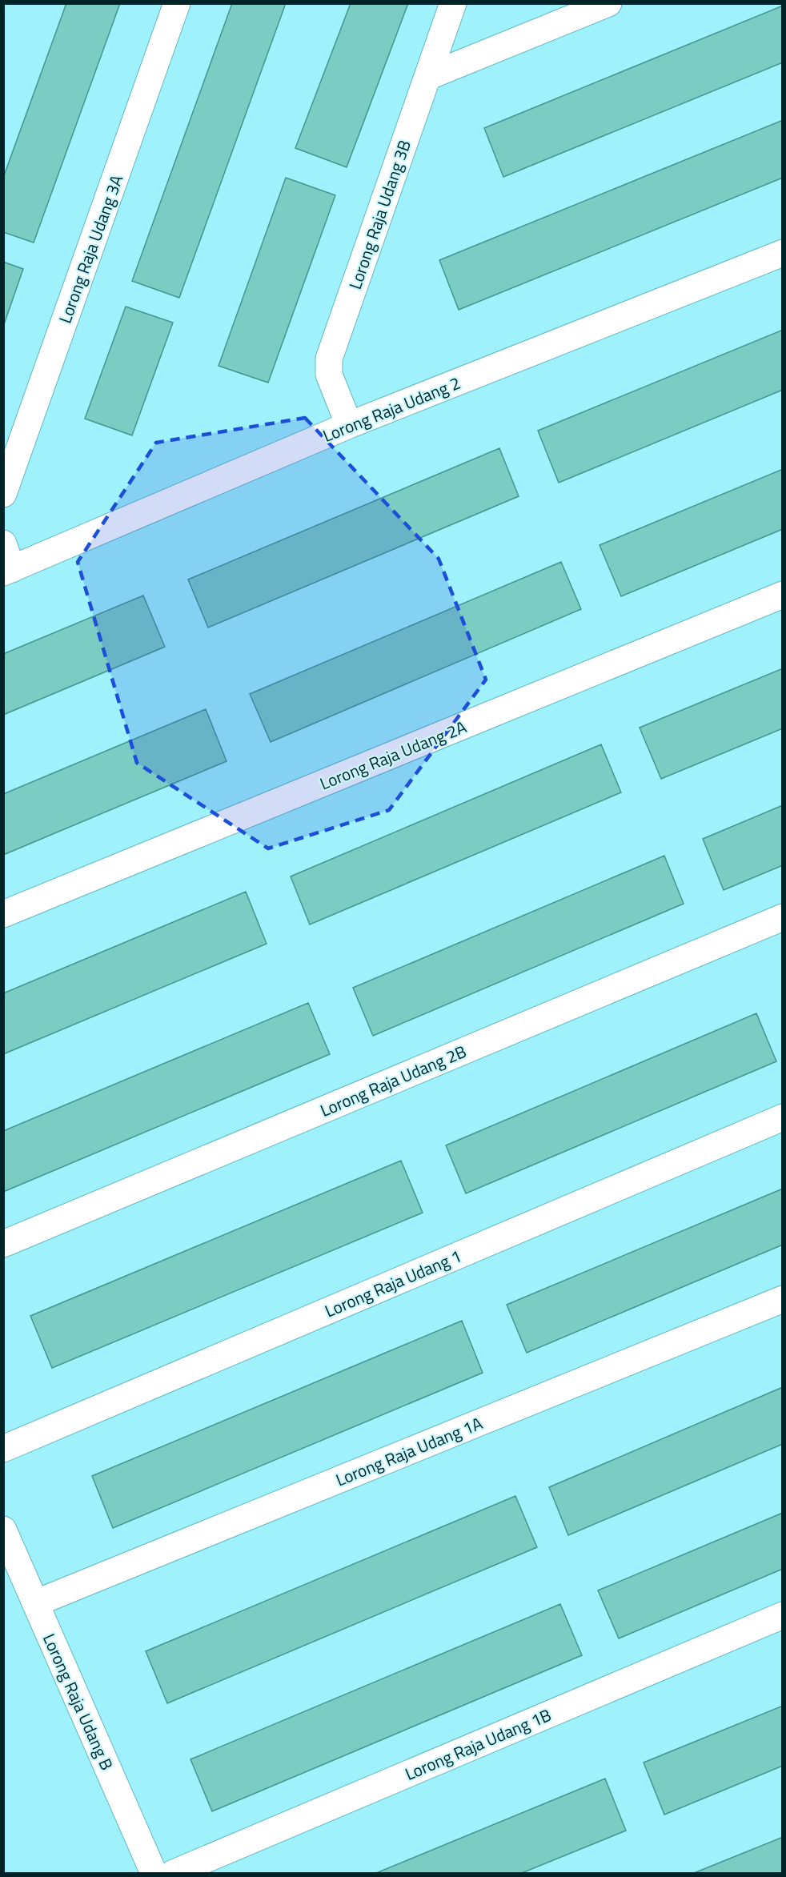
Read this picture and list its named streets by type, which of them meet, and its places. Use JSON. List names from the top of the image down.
{
  "streets": {
    "street": [
      "Lorong Raja Udang 3B",
      "Lorong Raja Udang 3A",
      "Lorong Raja Udang 2",
      "Lorong Raja Udang 2A",
      "Lorong Raja Udang 2B",
      "Lorong Raja Udang 1",
      "Lorong Raja Udang 1A",
      "Lorong Raja Udang B",
      "Lorong Raja Udang 1B"
    ]
  },
  "crossings": [
    ["Lorong Raja Udang 3B", "Lorong Raja Udang 2"],
    ["Lorong Raja Udang 1A", "Lorong Raja Udang B"]
  ]
}
